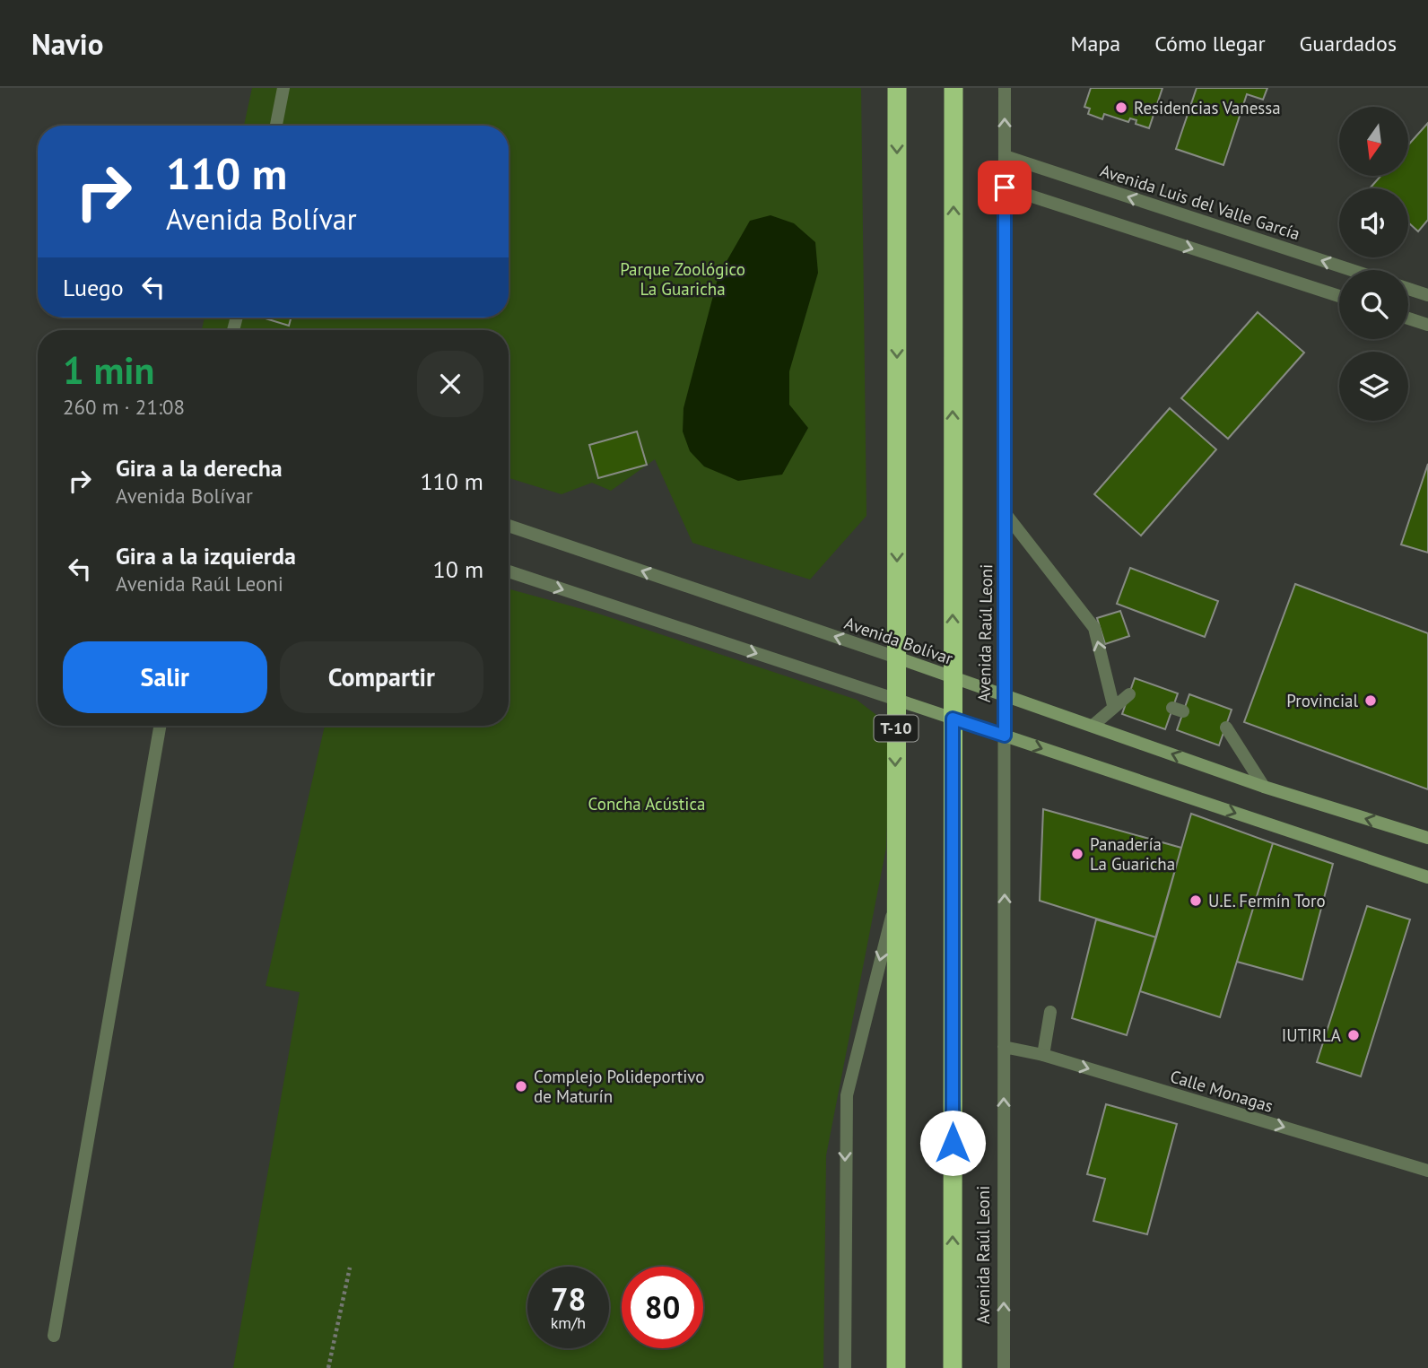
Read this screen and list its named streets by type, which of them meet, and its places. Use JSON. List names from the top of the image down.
{
  "streets": {
    "highway": ["Avenida Raúl Leoni", "T-10"],
    "street": ["Avenida Luis del Valle García", "Avenida Bolívar", "Calle Monagas"]
  },
  "crossings": [
    ["Avenida Luis del Valle García", "Avenida Raúl Leoni"],
    ["Avenida Raúl Leoni", "Avenida Bolívar"],
    ["Avenida Raúl Leoni", "Calle Monagas"],
    ["Avenida Bolívar", "T-10"]
  ],
  "one_way": ["Calle Monagas"],
  "parks": ["Parque Zoológico La Guaricha", "Concha Acústica"],
  "places": [
    "Residencias Vanessa",
    "Provincial",
    "Panadería La Guaricha",
    "U.E. Fermín Toro",
    "IUTIRLA",
    "Complejo Polideportivo de Maturín"
  ],
  "north": "bottom",
  "page": {
    "header": "Navio",
    "nav": ["Mapa", "Cómo llegar", "Guardados"],
    "turn": ["110 m", "Avenida Bolívar"],
    "then": "Luego",
    "heading": ["1 min", "260 m · 21:08"],
    "list": [
      {
        "name": "Gira a la derecha",
        "note": "Avenida Bolívar",
        "value": "110 m"
      },
      {
        "name": "Gira a la izquierda",
        "note": "Avenida Raúl Leoni",
        "value": "10 m"
      }
    ],
    "buttons": ["Salir", "Compartir"],
    "speed": "78 km/h",
    "limit": "80"
  }
}
